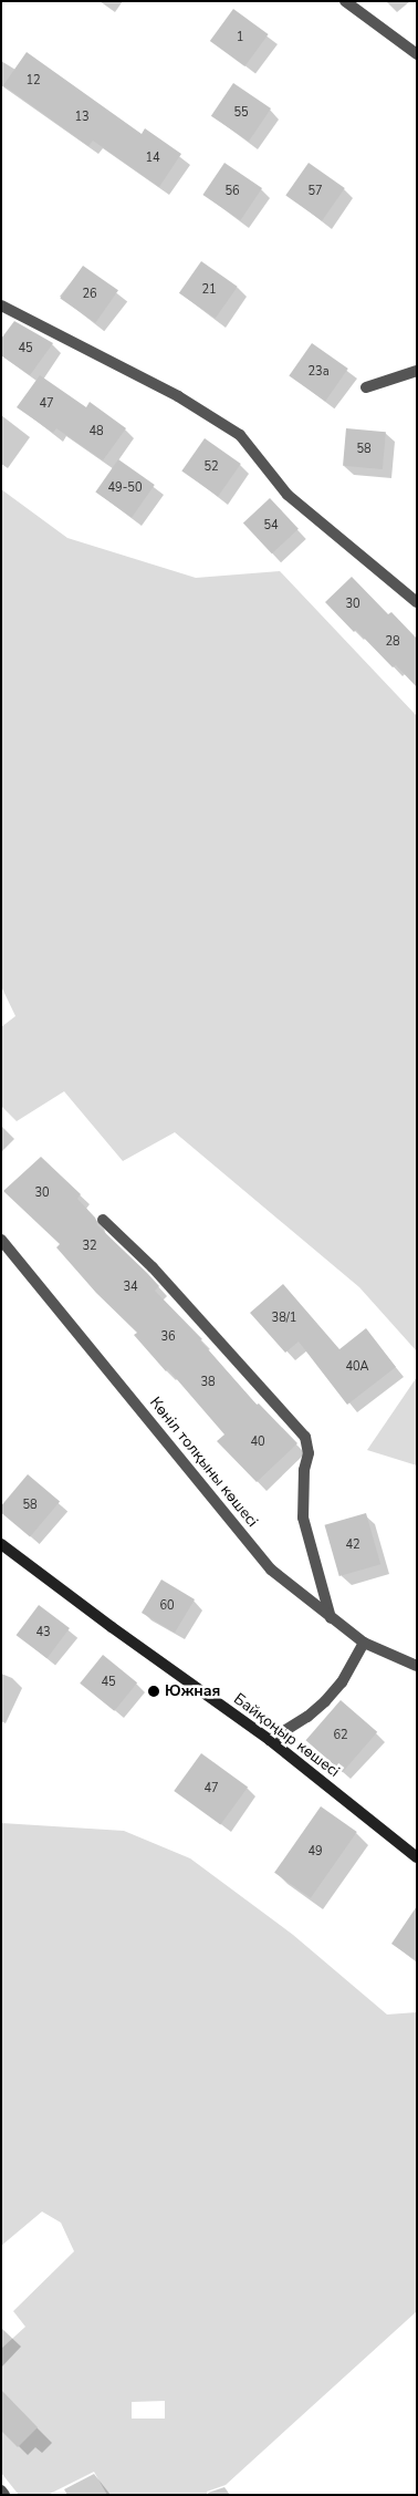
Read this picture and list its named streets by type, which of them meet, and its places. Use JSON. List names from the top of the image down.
{
  "streets": {
    "street": ["Көніл толқыны көшесі", "Байқоңыр көшесі"]
  },
  "places": ["Южная"],
  "house_numbers": [
    "1",
    "12",
    "55",
    "13",
    "14",
    "56",
    "57",
    "21",
    "26",
    "45",
    "23а",
    "47",
    "48",
    "58",
    "52",
    "49-50",
    "54",
    "30",
    "28",
    "30",
    "32",
    "34",
    "38/1",
    "36",
    "40А",
    "38",
    "40",
    "58",
    "42",
    "60",
    "43",
    "45",
    "62",
    "47",
    "49"
  ]
}
